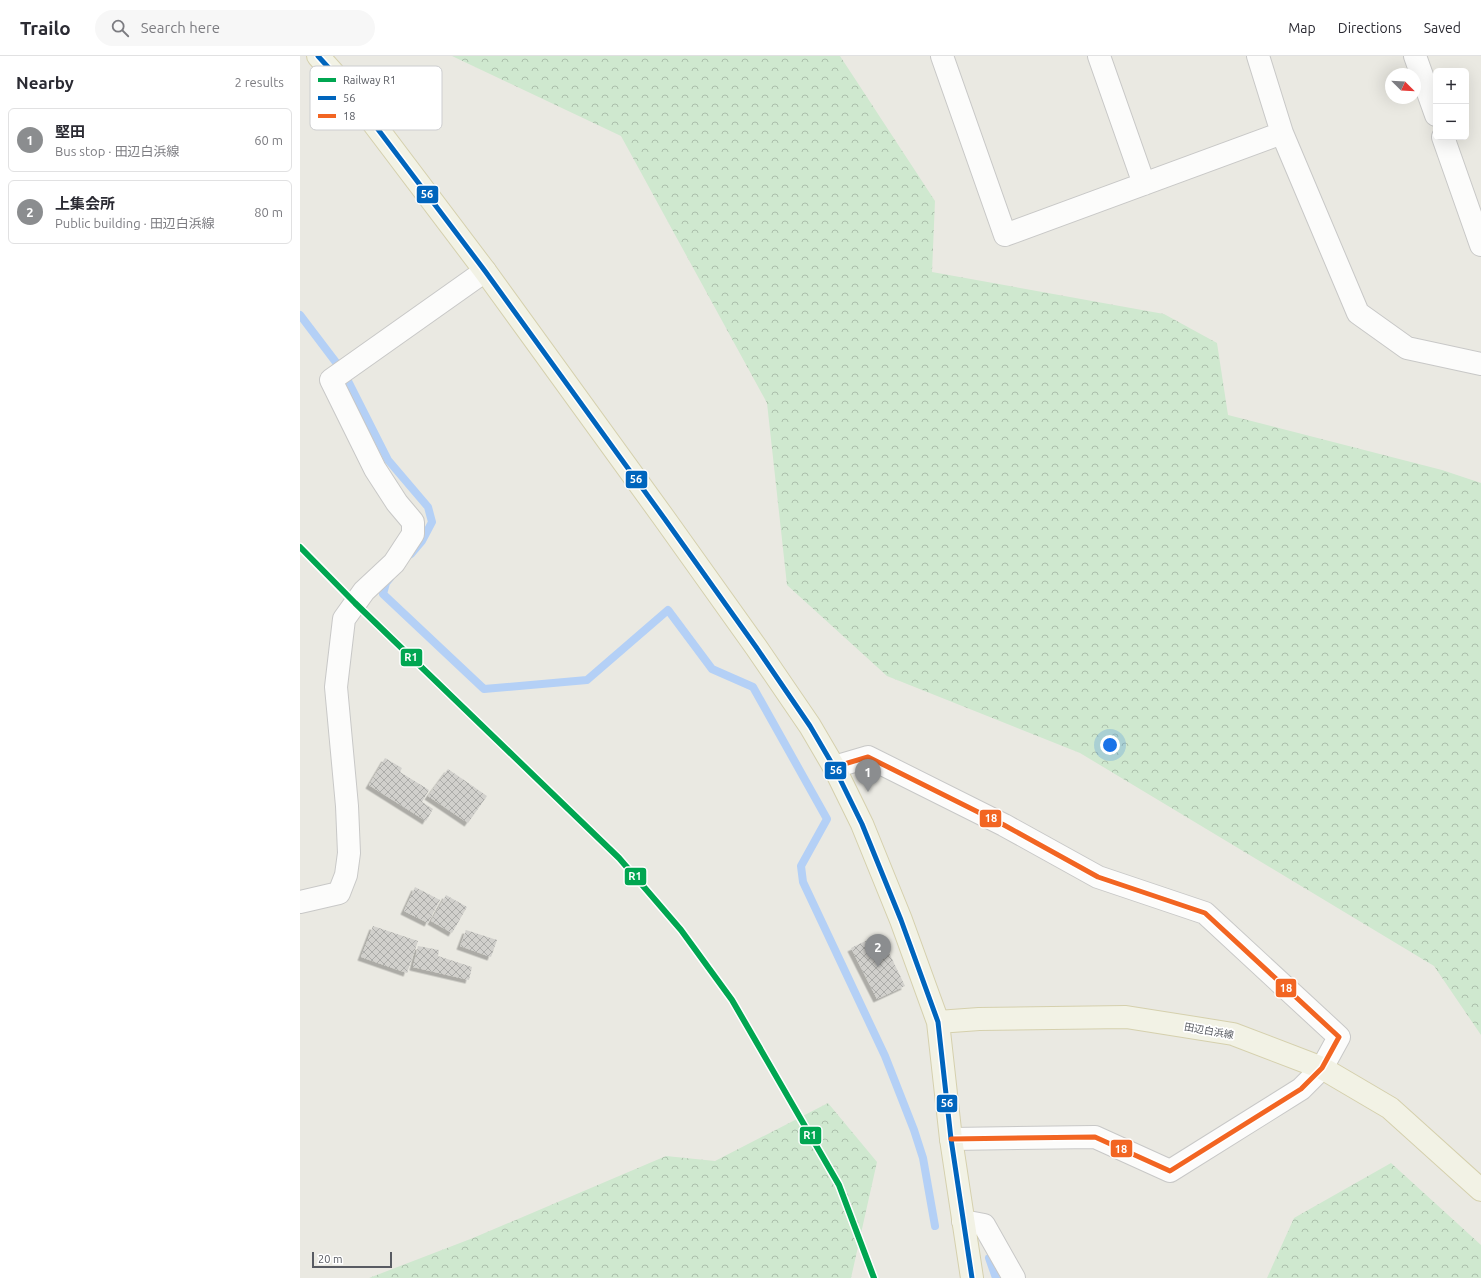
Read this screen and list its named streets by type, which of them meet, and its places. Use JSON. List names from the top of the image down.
{
  "streets": {
    "main road": ["田辺白浜線"]
  },
  "lines": ["transit line 56", "rail line R1", "transit line 18"],
  "legend": ["Railway R1", "56", "18"],
  "scale_bar": "20 m",
  "north": "bottom right",
  "page": {
    "header": "Trailo",
    "search": "Search here",
    "nav": ["Map", "Directions", "Saved"],
    "heading": ["Nearby", "2 results"],
    "map_buttons": ["+", "−"],
    "list": [
      {
        "mark": "1",
        "name": "堅田",
        "note": "Bus stop · 田辺白浜線",
        "value": "60 m"
      },
      {
        "mark": "2",
        "name": "上集会所",
        "note": "Public building · 田辺白浜線",
        "value": "80 m"
      }
    ],
    "pins": ["1", "2"],
    "scale": "20 m"
  }
}
